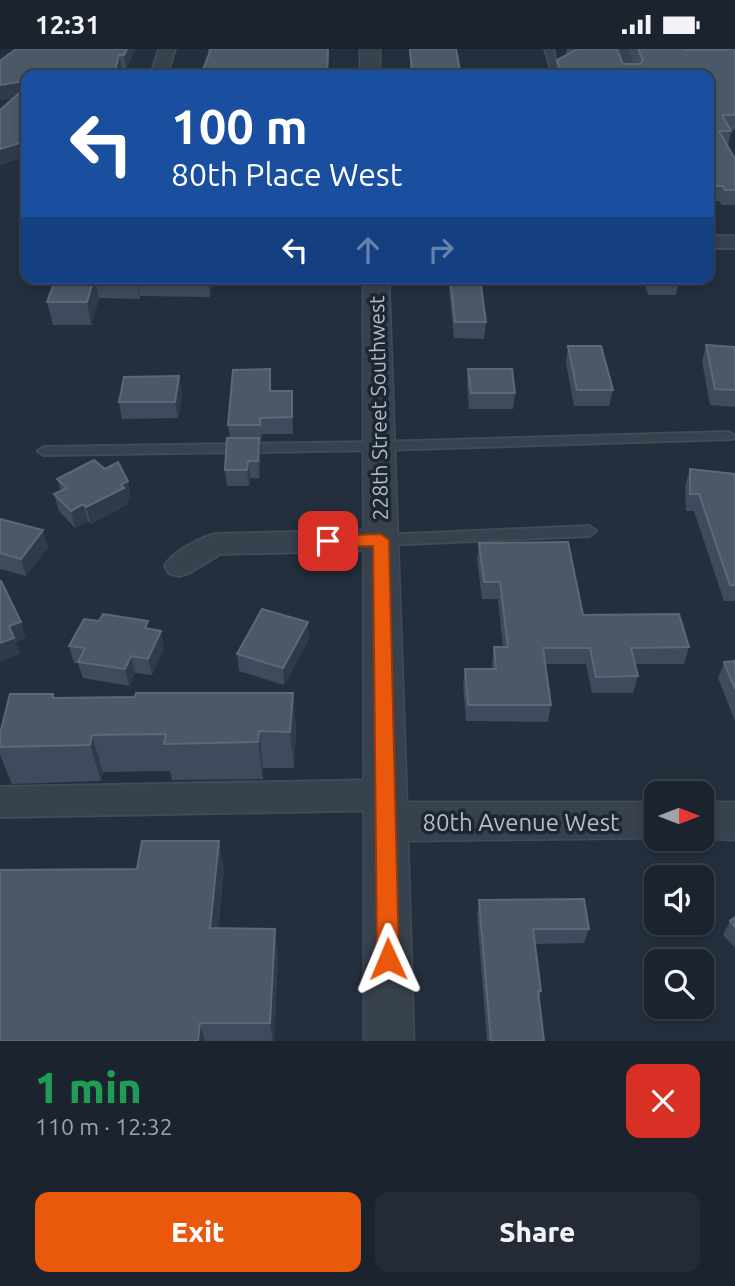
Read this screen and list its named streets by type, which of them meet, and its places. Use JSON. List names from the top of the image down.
{
  "streets": {
    "street": ["228th Street Southwest", "80th Avenue West"]
  },
  "crossings": [
    ["228th Street Southwest", "80th Avenue West"]
  ],
  "north": "right",
  "page": {
    "status": "12:31",
    "turn": ["100 m", "80th Place West"],
    "heading": ["1 min", "110 m · 12:32"],
    "buttons": ["Exit", "Share"]
  }
}
